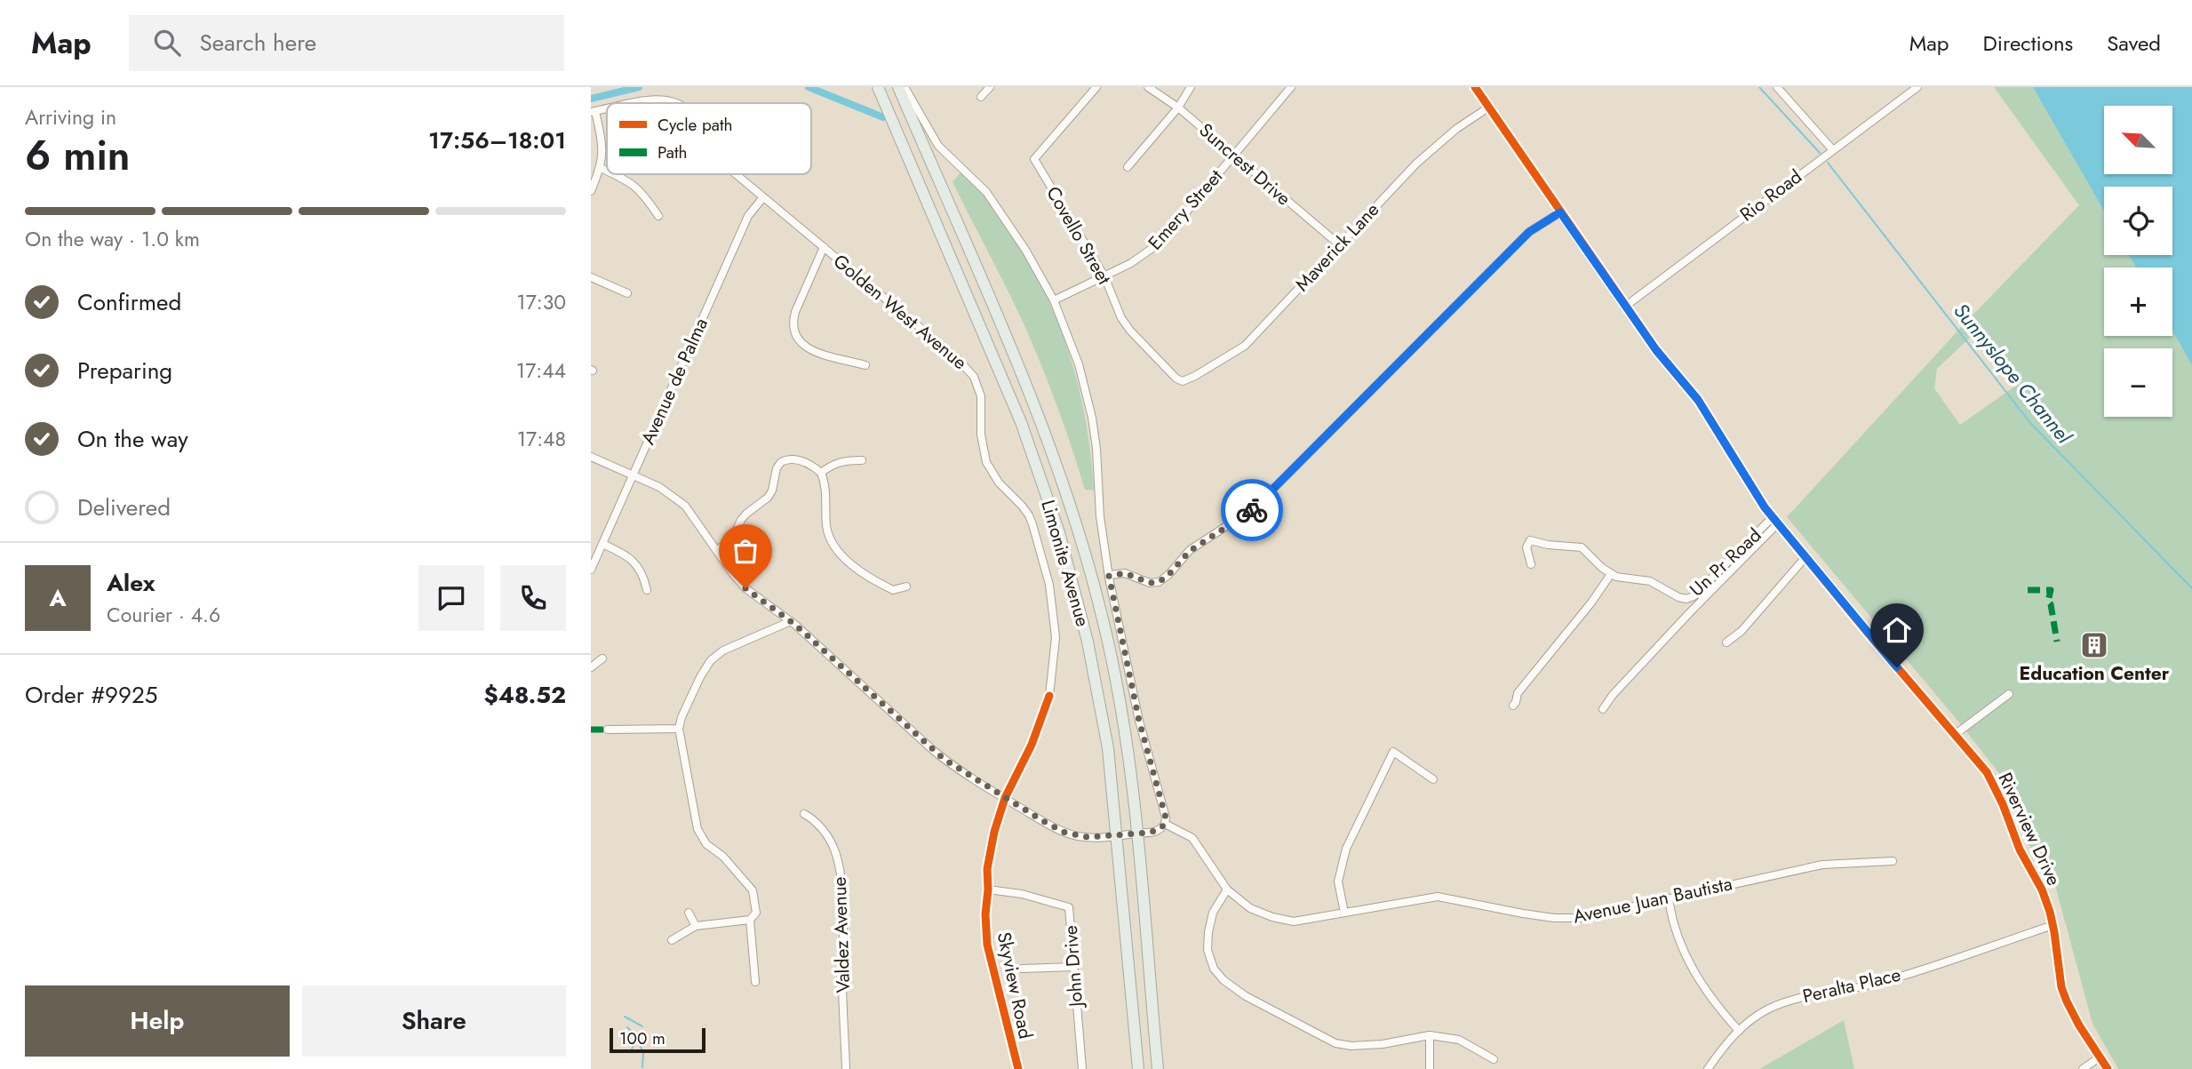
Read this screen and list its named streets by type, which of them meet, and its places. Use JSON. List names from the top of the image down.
{
  "streets": {
    "main road": ["Limonite Avenue"],
    "street": [
      "Suncrest Drive",
      "Rio Road",
      "Emery Street",
      "Covello Street",
      "Maverick Lane",
      "Golden West Avenue",
      "Avenue de Palma",
      "Un Pr Road",
      "Riverview Drive",
      "Avenue Juan Bautista",
      "Valdez Avenue",
      "John Drive",
      "Skyview Road",
      "Peralta Place"
    ]
  },
  "crossings": [
    ["Suncrest Drive", "Emery Street"],
    ["Suncrest Drive", "Maverick Lane"],
    ["Rio Road", "Riverview Drive"],
    ["Emery Street", "Covello Street"],
    ["Covello Street", "Maverick Lane"],
    ["Maverick Lane", "Riverview Drive"],
    ["Golden West Avenue", "Avenue de Palma"],
    ["Golden West Avenue", "Skyview Road"],
    ["Un Pr Road", "Riverview Drive"],
    ["Riverview Drive", "Peralta Place"],
    ["John Drive", "Skyview Road"]
  ],
  "water": ["Sunnyslope Channel"],
  "places": {
    "building": ["Education Center"]
  },
  "legend": ["Cycle path", "Path"],
  "scale_bar": "100 m",
  "north": "top left",
  "page": {
    "header": "Map",
    "search": "Search here",
    "nav": ["Map", "Directions", "Saved"],
    "heading": ["6 min", "Arriving in", "17:56–18:01"],
    "panel": [
      "Alex",
      "Courier · 4.6",
      "Order #9925",
      "$48.52"
    ],
    "map_buttons": ["+", "−"],
    "bar": "On the way · 1.0 km",
    "list": [
      ["Confirmed", "17:30"],
      ["Preparing", "17:44"],
      ["On the way", "17:48"],
      "Delivered"
    ],
    "round": "A",
    "buttons": ["Help", "Share"],
    "scale": "100 m"
  }
}
